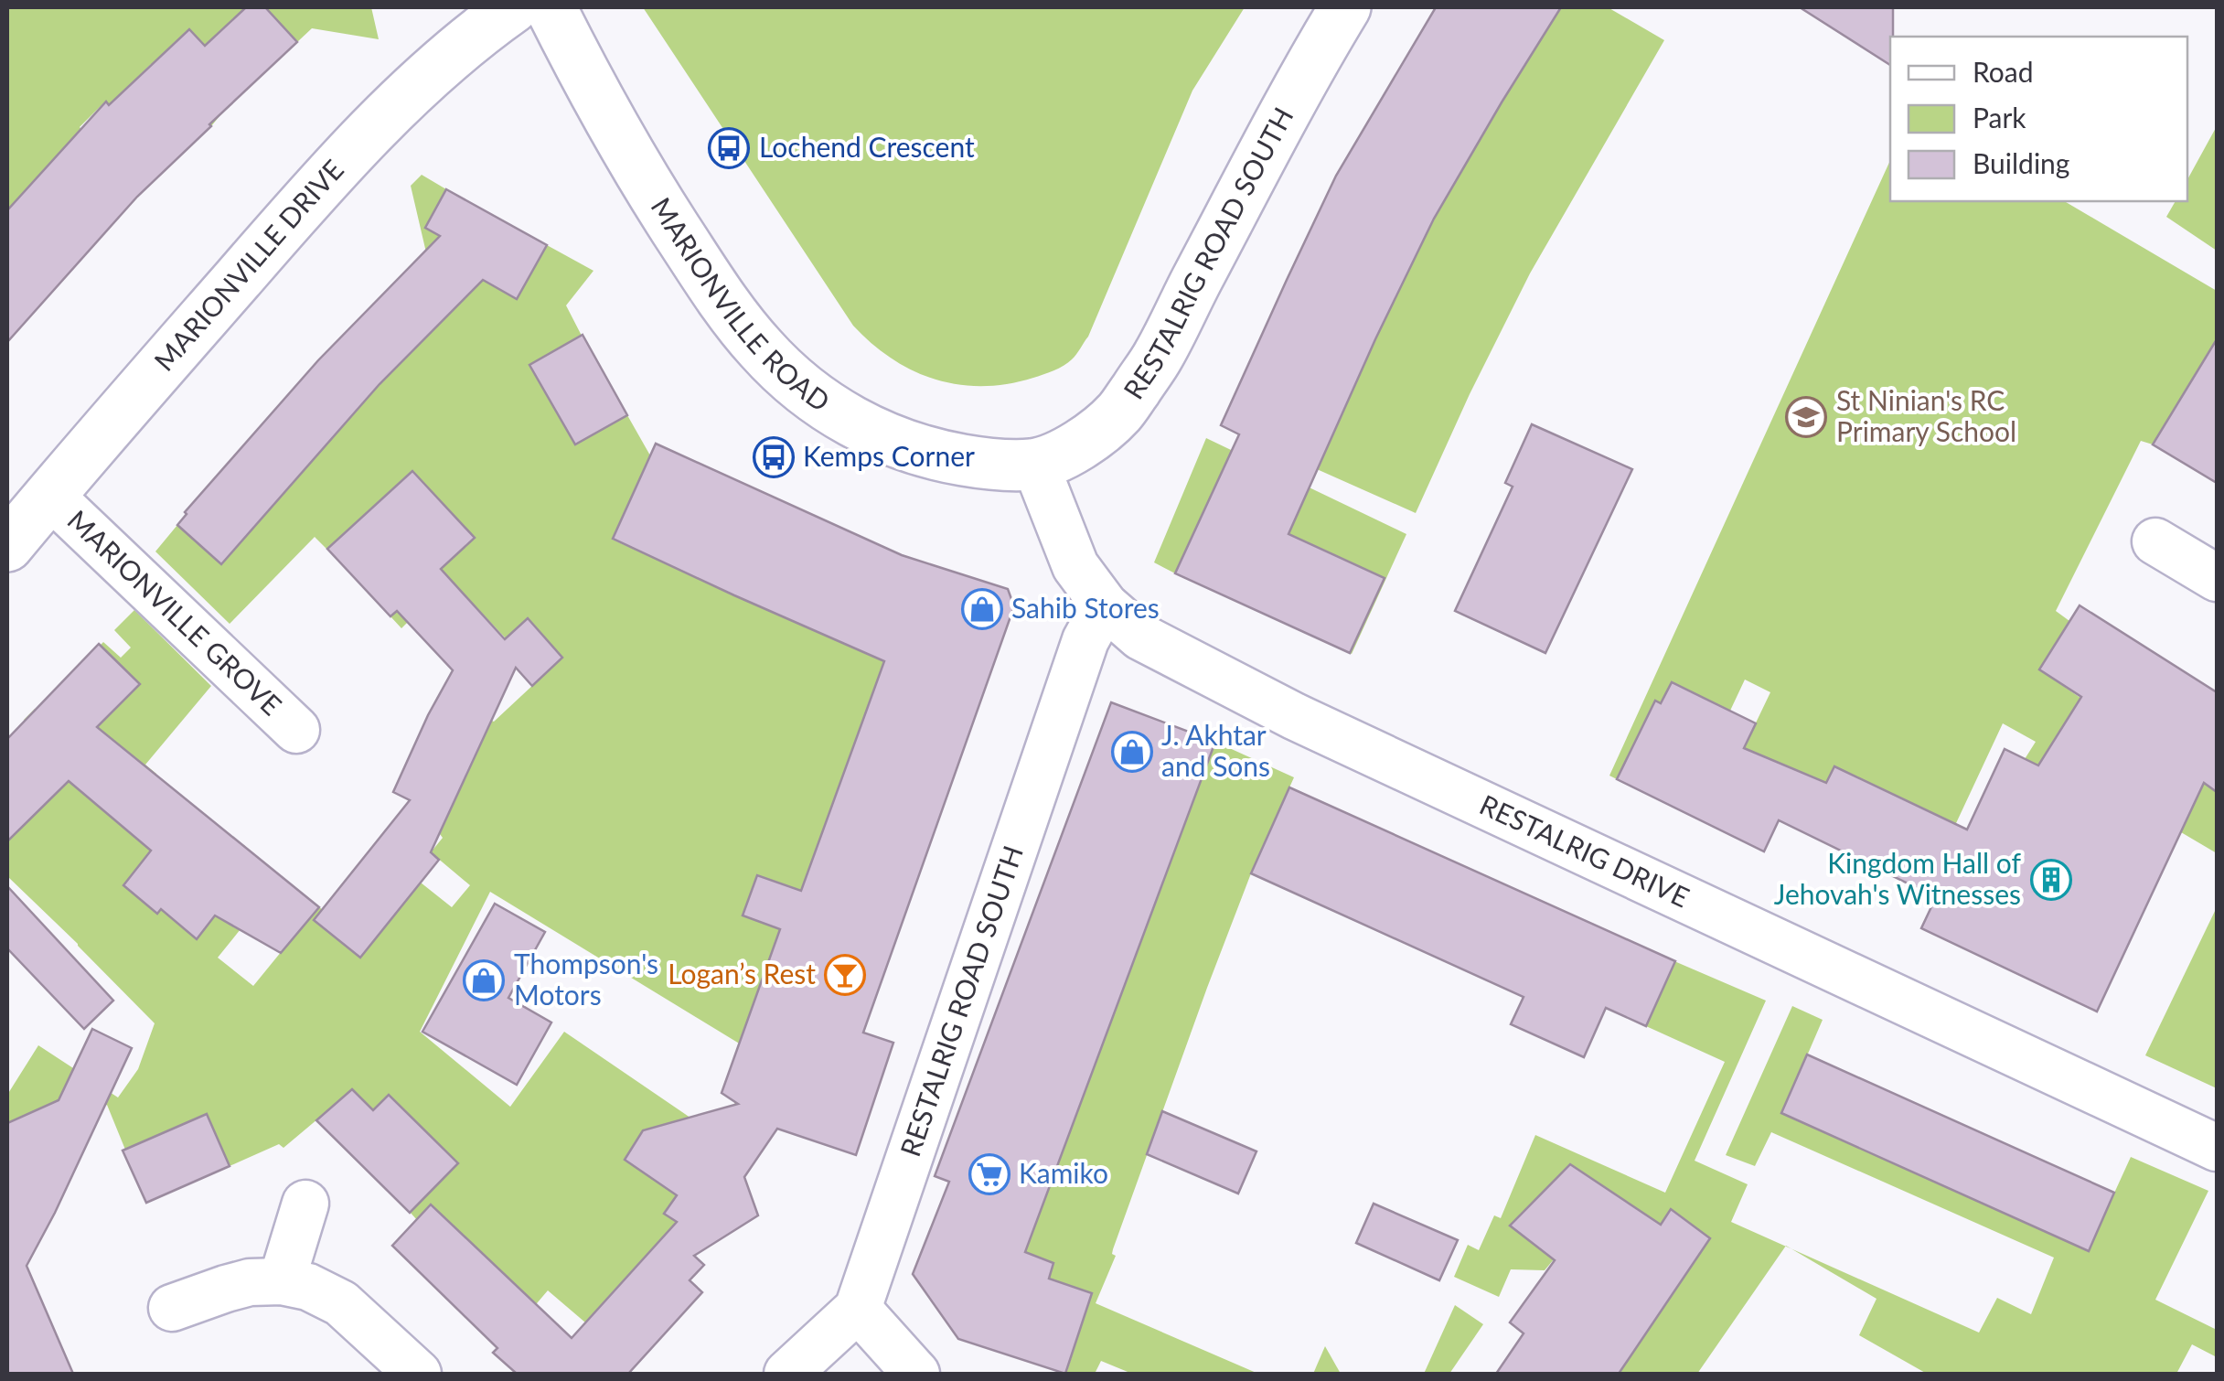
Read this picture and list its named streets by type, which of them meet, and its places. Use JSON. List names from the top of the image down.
{
  "streets": {
    "street": [
      "RESTALRIG ROAD SOUTH",
      "MARIONVILLE DRIVE",
      "MARIONVILLE ROAD",
      "MARIONVILLE GROVE",
      "RESTALRIG DRIVE"
    ]
  },
  "crossings": [
    ["RESTALRIG ROAD SOUTH", "MARIONVILLE ROAD"],
    ["RESTALRIG ROAD SOUTH", "RESTALRIG DRIVE"],
    ["MARIONVILLE DRIVE", "MARIONVILLE GROVE"],
    ["MARIONVILLE ROAD", "RESTALRIG DRIVE"]
  ],
  "places": {
    "bus stop": ["Lochend Crescent", "Kemps Corner"],
    "school or university": ["St Ninian's RC Primary School"],
    "shop": ["Sahib Stores", "J. Akhtar and Sons", "Thompson's Motors"],
    "building": ["Kingdom Hall of Jehovah's Witnesses"],
    "bar": ["Logan’s Rest"],
    "supermarket": ["Kamiko"]
  },
  "legend": ["Road", "Park", "Building"]
}
